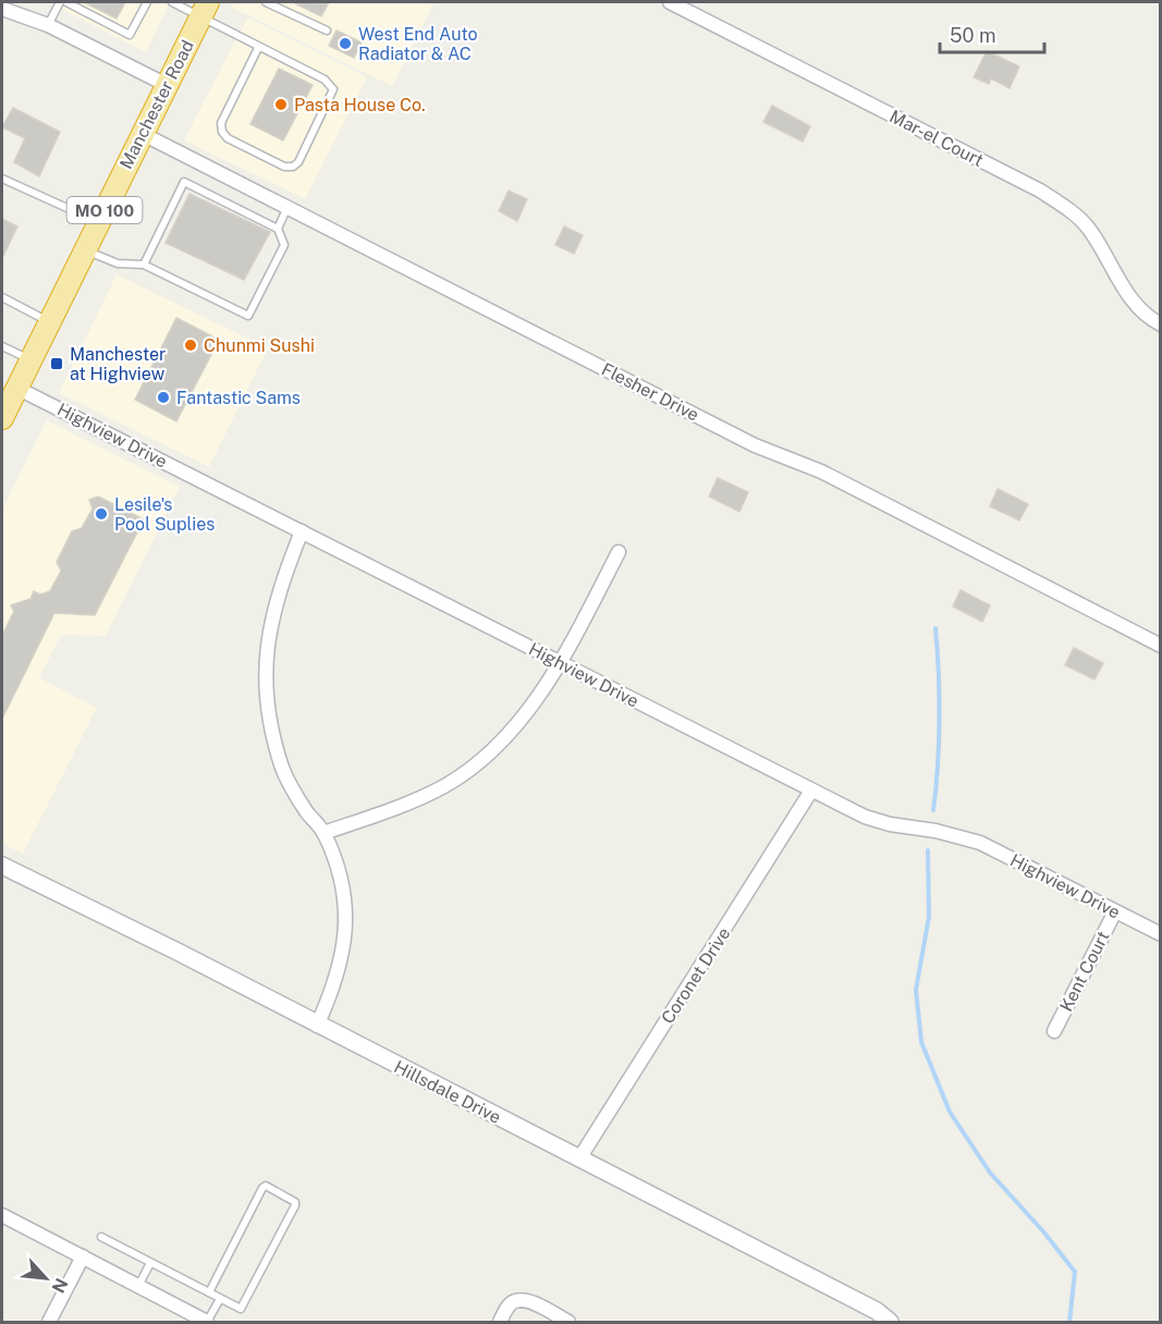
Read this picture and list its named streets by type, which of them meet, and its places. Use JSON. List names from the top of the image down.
{
  "streets": {
    "highway": ["Manchester Road", "MO 100"],
    "street": [
      "Mar-el Court",
      "Flesher Drive",
      "Highview Drive",
      "Kent Court",
      "Coronet Drive",
      "Hillsdale Drive"
    ]
  },
  "crossings": [
    ["Manchester Road", "Flesher Drive"],
    ["Manchester Road", "Highview Drive"],
    ["Highview Drive", "Kent Court"],
    ["Highview Drive", "Coronet Drive"],
    ["Coronet Drive", "Hillsdale Drive"]
  ],
  "places": {
    "other": [
      "West End Auto Radiator & AC",
      "Pasta House Co.",
      "Chunmi Sushi",
      "Fantastic Sams",
      "Lesile's Pool Suplies"
    ],
    "transit": ["Manchester at Highview"]
  },
  "scale_bar": "50 m",
  "north": "bottom right"
}
